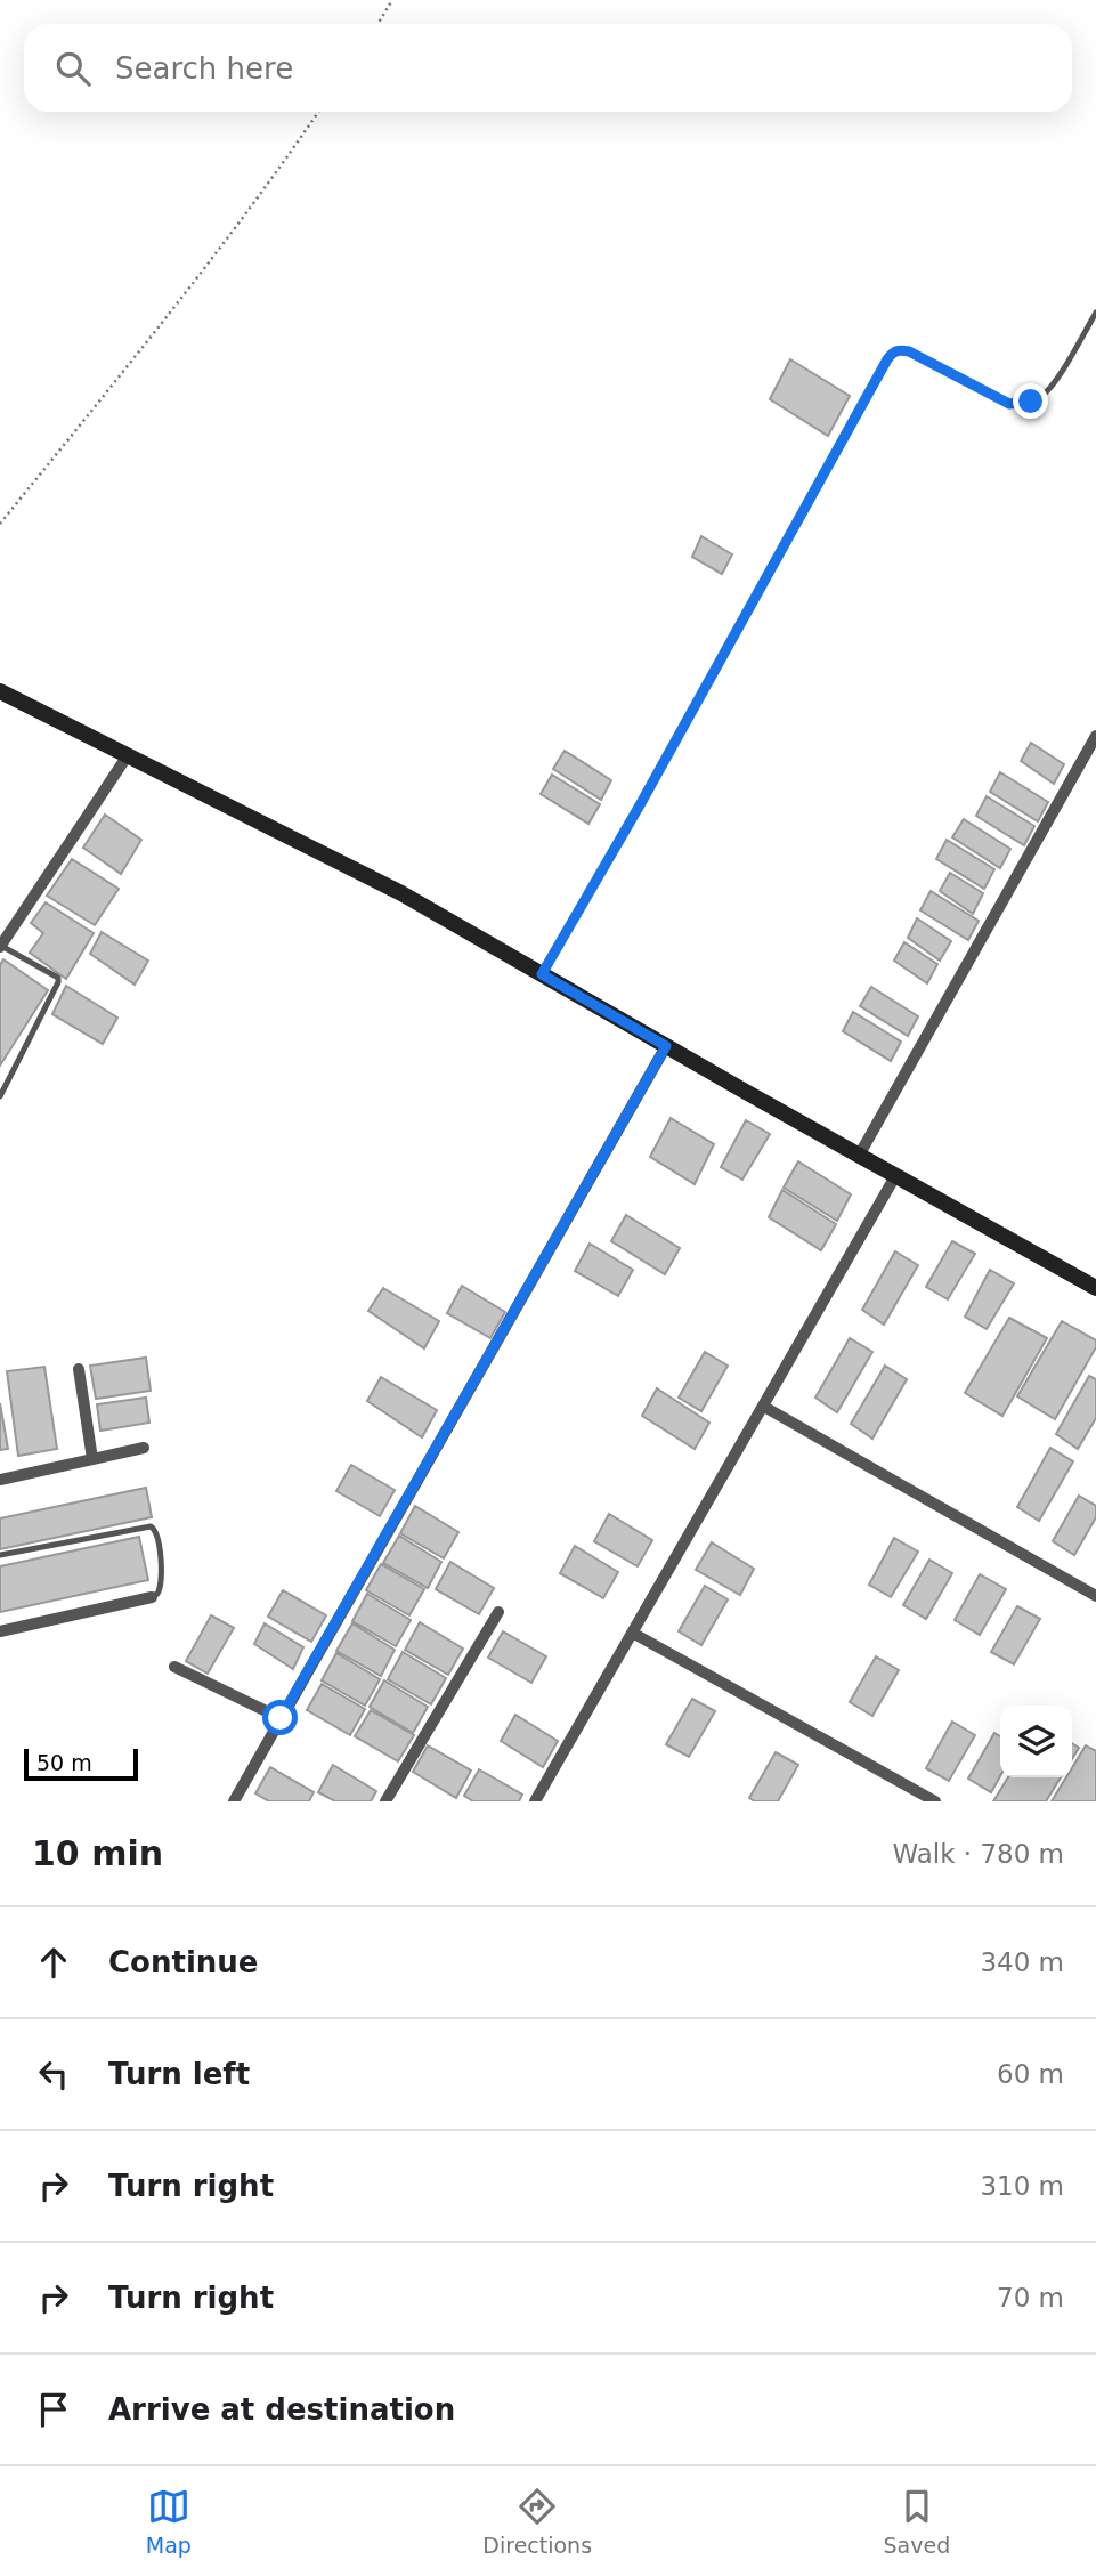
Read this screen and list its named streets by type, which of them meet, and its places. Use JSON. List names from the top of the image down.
{
  "scale_bar": "50 m",
  "page": {
    "search": "Search here",
    "scale": "50 m",
    "heading": ["10 min", "Walk · 780 m"],
    "list": [
      ["Continue", "340 m"],
      ["Turn left", "60 m"],
      ["Turn right", "310 m"],
      ["Turn right", "70 m"],
      "Arrive at destination"
    ],
    "nav": ["Map", "Directions", "Saved"]
  }
}
